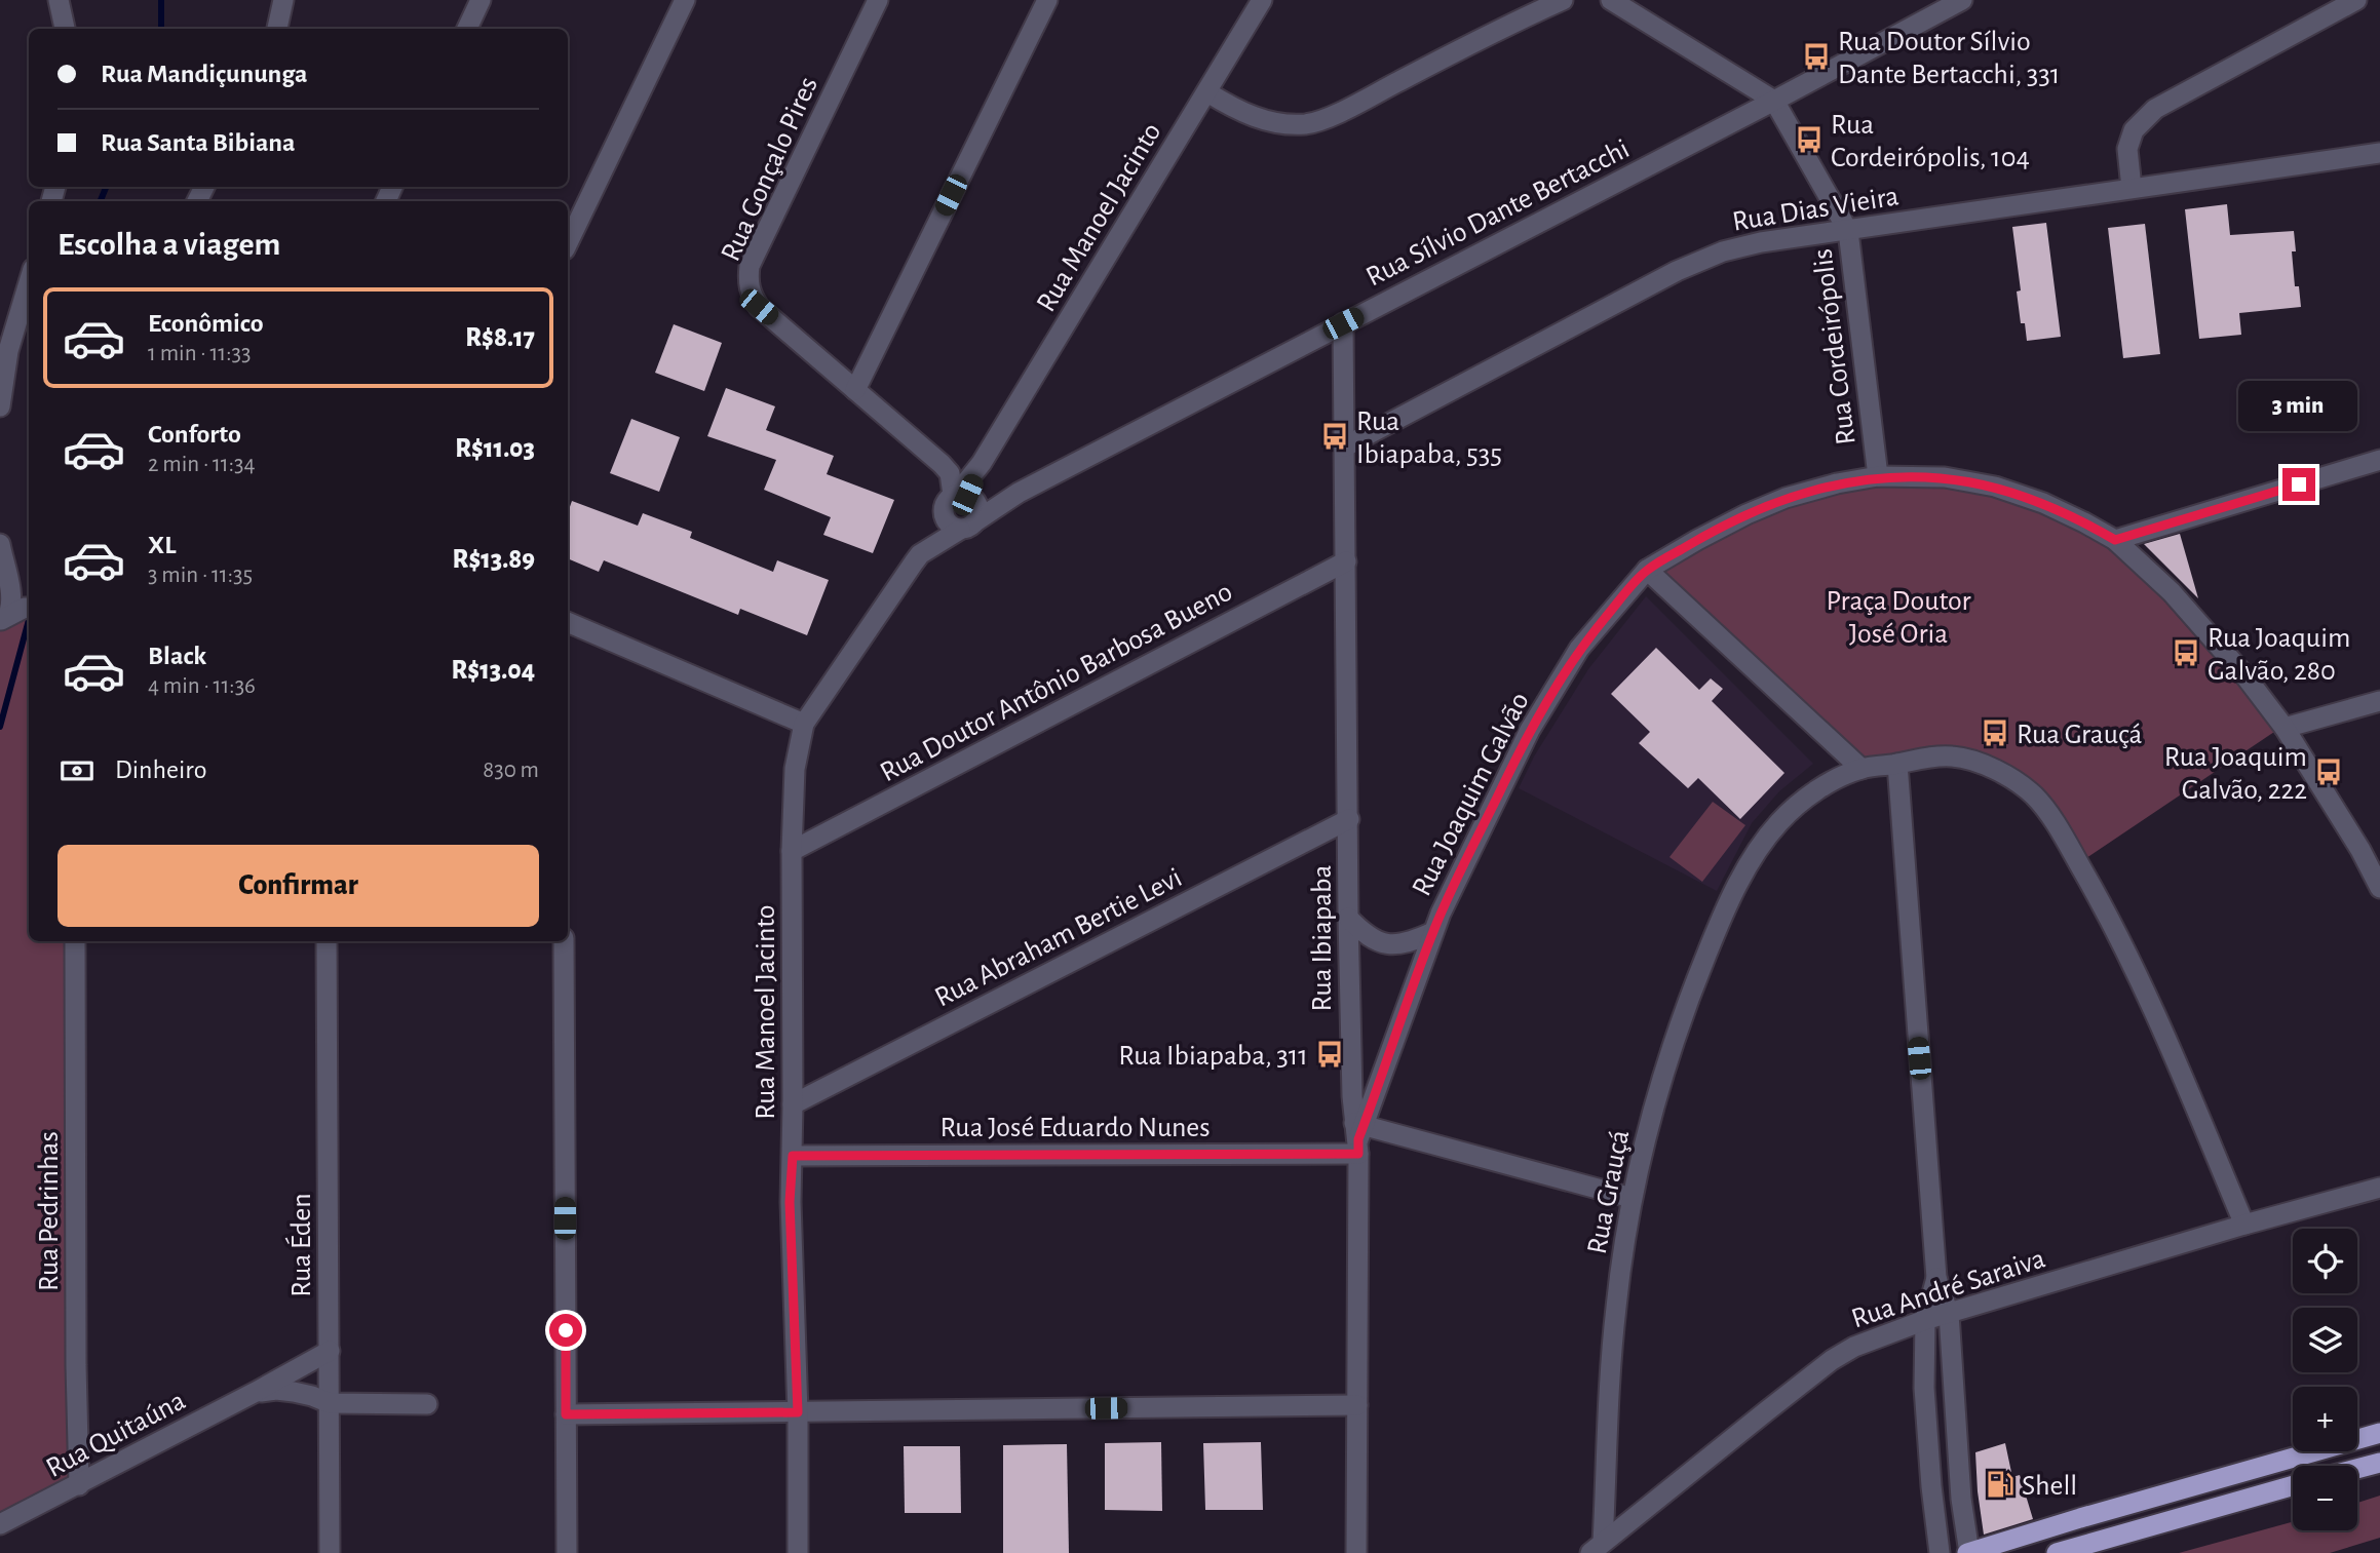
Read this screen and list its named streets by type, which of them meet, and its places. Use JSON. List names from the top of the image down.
{
  "streets": {
    "street": [
      "Rua Gonçalo Pires",
      "Rua Dias Vieira",
      "Rua Sílvio Dante Bertacchi",
      "Rua Manoel Jacinto",
      "Rua Cordeirópolis",
      "Rua Doutor Antônio Barbosa Bueno",
      "Rua Joaquim Galvão",
      "Rua Abraham Bertie Levi",
      "Rua Ibiapaba",
      "Rua José Eduardo Nunes",
      "Rua Grauçá",
      "Rua Pedrinhas",
      "Rua Éden",
      "Rua André Saraiva",
      "Rua Quitaúna"
    ]
  },
  "crossings": [
    ["Rua Gonçalo Pires", "Rua Sílvio Dante Bertacchi"],
    ["Rua Gonçalo Pires", "Rua Manoel Jacinto"],
    ["Rua Dias Vieira", "Rua Cordeirópolis"],
    ["Rua Dias Vieira", "Rua Ibiapaba"],
    ["Rua Sílvio Dante Bertacchi", "Rua Manoel Jacinto"],
    ["Rua Sílvio Dante Bertacchi", "Rua Cordeirópolis"],
    ["Rua Sílvio Dante Bertacchi", "Rua Ibiapaba"],
    ["Rua Manoel Jacinto", "Rua Doutor Antônio Barbosa Bueno"],
    ["Rua Manoel Jacinto", "Rua Abraham Bertie Levi"],
    ["Rua Manoel Jacinto", "Rua José Eduardo Nunes"],
    ["Rua Cordeirópolis", "Rua Joaquim Galvão"],
    ["Rua Doutor Antônio Barbosa Bueno", "Rua Ibiapaba"],
    ["Rua Joaquim Galvão", "Rua Ibiapaba"],
    ["Rua Joaquim Galvão", "Rua José Eduardo Nunes"],
    ["Rua Abraham Bertie Levi", "Rua Ibiapaba"],
    ["Rua Ibiapaba", "Rua José Eduardo Nunes"],
    ["Rua José Eduardo Nunes", "Rua Grauçá"],
    ["Rua Grauçá", "Rua André Saraiva"],
    ["Rua Pedrinhas", "Rua Quitaúna"],
    ["Rua Éden", "Rua Quitaúna"]
  ],
  "parks": ["Praça Doutor José Oria"],
  "places": {
    "bus stop": [
      "Rua Doutor Sílvio Dante Bertacchi, 331",
      "Rua Cordeirópolis, 104",
      "Rua Ibiapaba, 535",
      "Rua Joaquim Galvão, 280",
      "Rua Grauçá",
      "Rua Joaquim Galvão, 222",
      "Rua Ibiapaba, 311"
    ],
    "fuel station": ["Shell"]
  },
  "page": {
    "banner": ["Rua Mandiçununga", "Rua Santa Bibiana"],
    "heading": "Escolha a viagem",
    "list": [
      {
        "name": "Econômico",
        "note": "1 min · 11:33",
        "value": "R$8.17"
      },
      {
        "name": "Conforto",
        "note": "2 min · 11:34",
        "value": "R$11.03"
      },
      {
        "name": "XL",
        "note": "3 min · 11:35",
        "value": "R$13.89"
      },
      {
        "name": "Black",
        "note": "4 min · 11:36",
        "value": "R$13.04"
      }
    ],
    "bubble": "3 min",
    "pay": ["Dinheiro", "830 m"],
    "buttons": "Confirmar",
    "map_buttons": ["+", "−"]
  }
}
